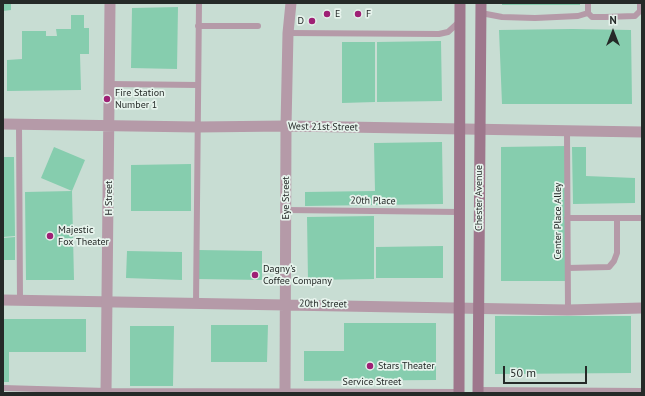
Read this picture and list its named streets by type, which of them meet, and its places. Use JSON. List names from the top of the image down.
{
  "streets": {
    "main road": ["Chester Avenue"],
    "street": [
      "West 21st Street",
      "H Street",
      "Eye Street",
      "20th Street"
    ],
    "lane": ["20th Place", "Center Place Alley", "Service Street"]
  },
  "crossings": [
    ["West 21st Street", "H Street"],
    ["West 21st Street", "Eye Street"],
    ["West 21st Street", "Chester Avenue"],
    ["West 21st Street", "Center Place Alley"],
    ["H Street", "20th Street"],
    ["H Street", "Service Street"],
    ["Eye Street", "20th Place"],
    ["Eye Street", "20th Street"],
    ["Eye Street", "Service Street"],
    ["Chester Avenue", "20th Place"],
    ["Chester Avenue", "20th Street"],
    ["Chester Avenue", "Service Street"],
    ["Center Place Alley", "20th Street"]
  ],
  "places": [
    "E",
    "F",
    "D",
    "Fire Station Number 1",
    "Majestic Fox Theater",
    "Dagny's Coffee Company",
    "Stars Theater"
  ],
  "scale_bar": "50 m",
  "north": "top"
}
